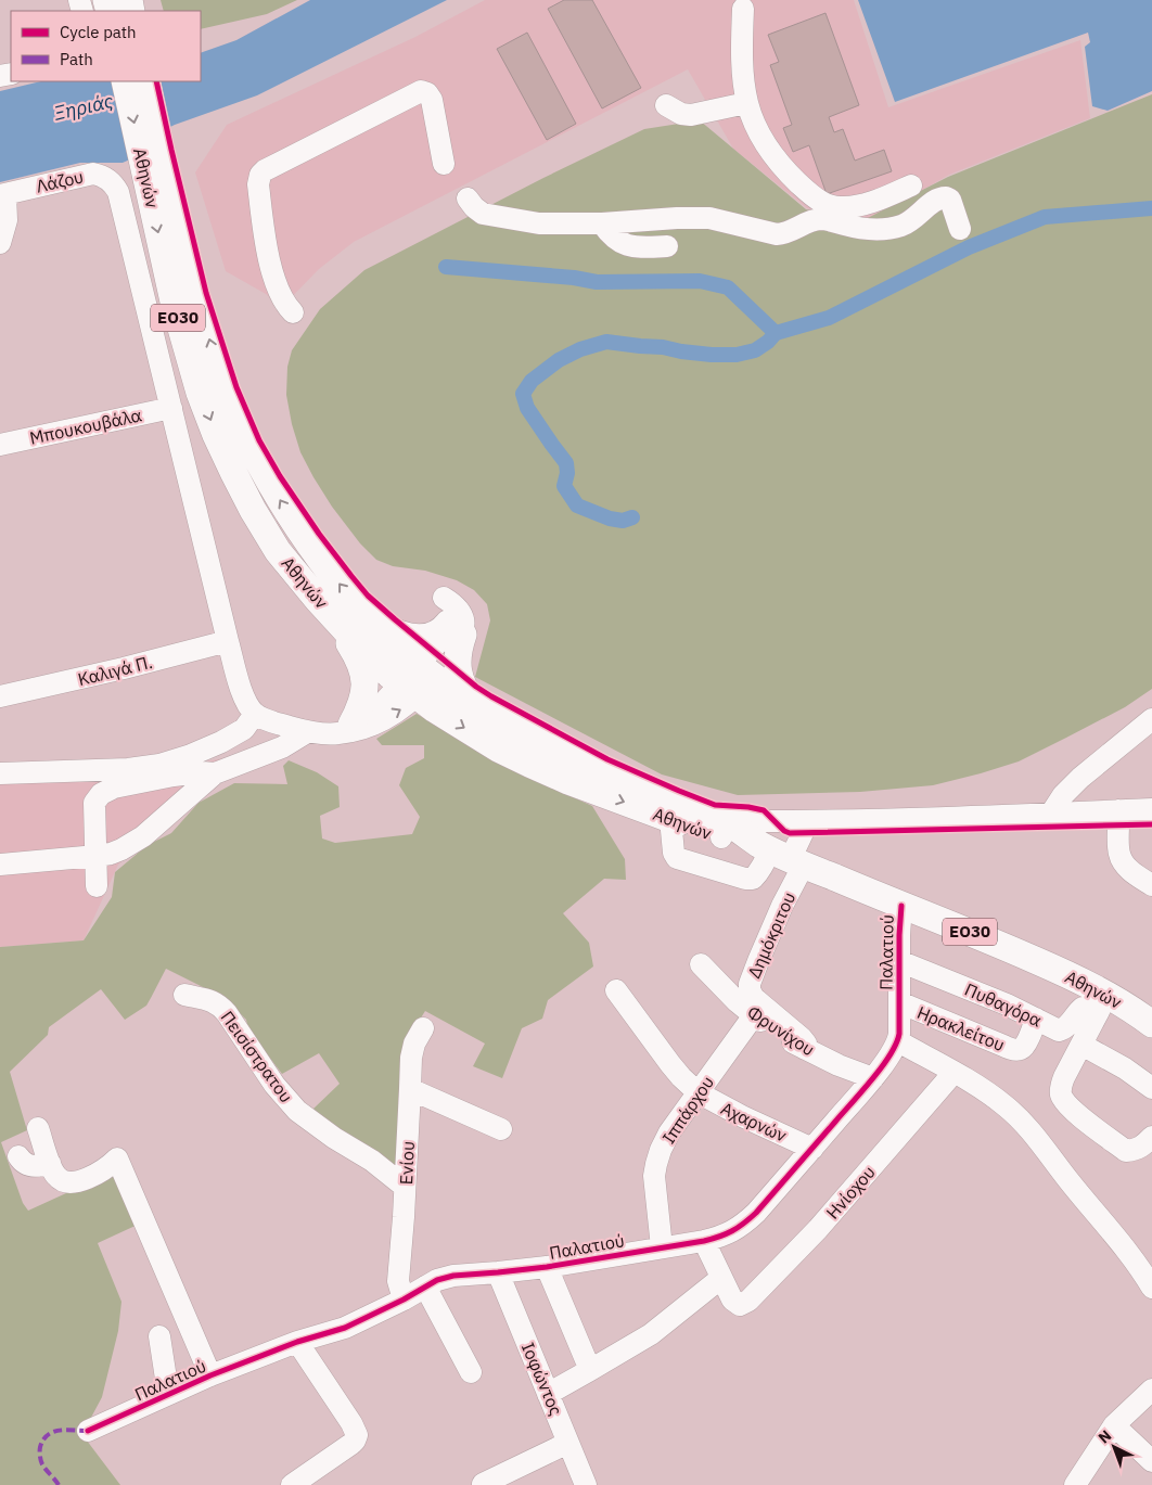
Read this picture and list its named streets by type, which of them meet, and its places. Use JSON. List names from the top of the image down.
{
  "streets": {
    "main road": ["Αθηνών", "ΕΟ30"],
    "street": [
      "Λάζου",
      "Μπουκουβάλα",
      "Καλιγά Π.",
      "Δημόκριτου",
      "Παλατιού",
      "Πυθαγόρα",
      "Ηρακλείτου",
      "Φρυνίχου",
      "Πεισίστρατου",
      "Ιππάρχου",
      "Αχαρνών",
      "Ενίου",
      "Ηνίοχου",
      "Ιοφώντος"
    ]
  },
  "crossings": [
    ["Αθηνών", "Λάζου"],
    ["Αθηνών", "Μπουκουβάλα"],
    ["Αθηνών", "Καλιγά Π."],
    ["Αθηνών", "Δημόκριτου"],
    ["Αθηνών", "Παλατιού"],
    ["Αθηνών", "Πυθαγόρα"],
    ["Δημόκριτου", "Φρυνίχου"],
    ["Παλατιού", "Πυθαγόρα"],
    ["Παλατιού", "Ηρακλείτου"],
    ["Παλατιού", "Φρυνίχου"],
    ["Παλατιού", "Ιππάρχου"],
    ["Παλατιού", "Αχαρνών"],
    ["Παλατιού", "Ενίου"],
    ["Παλατιού", "Ιοφώντος"],
    ["Πυθαγόρα", "Ηρακλείτου"],
    ["Φρυνίχου", "Ιππάρχου"],
    ["Πεισίστρατου", "Ενίου"],
    ["Ιππάρχου", "Αχαρνών"]
  ],
  "water": ["Ξηριάς"],
  "legend": ["Cycle path", "Path"],
  "north": "top left"
}
